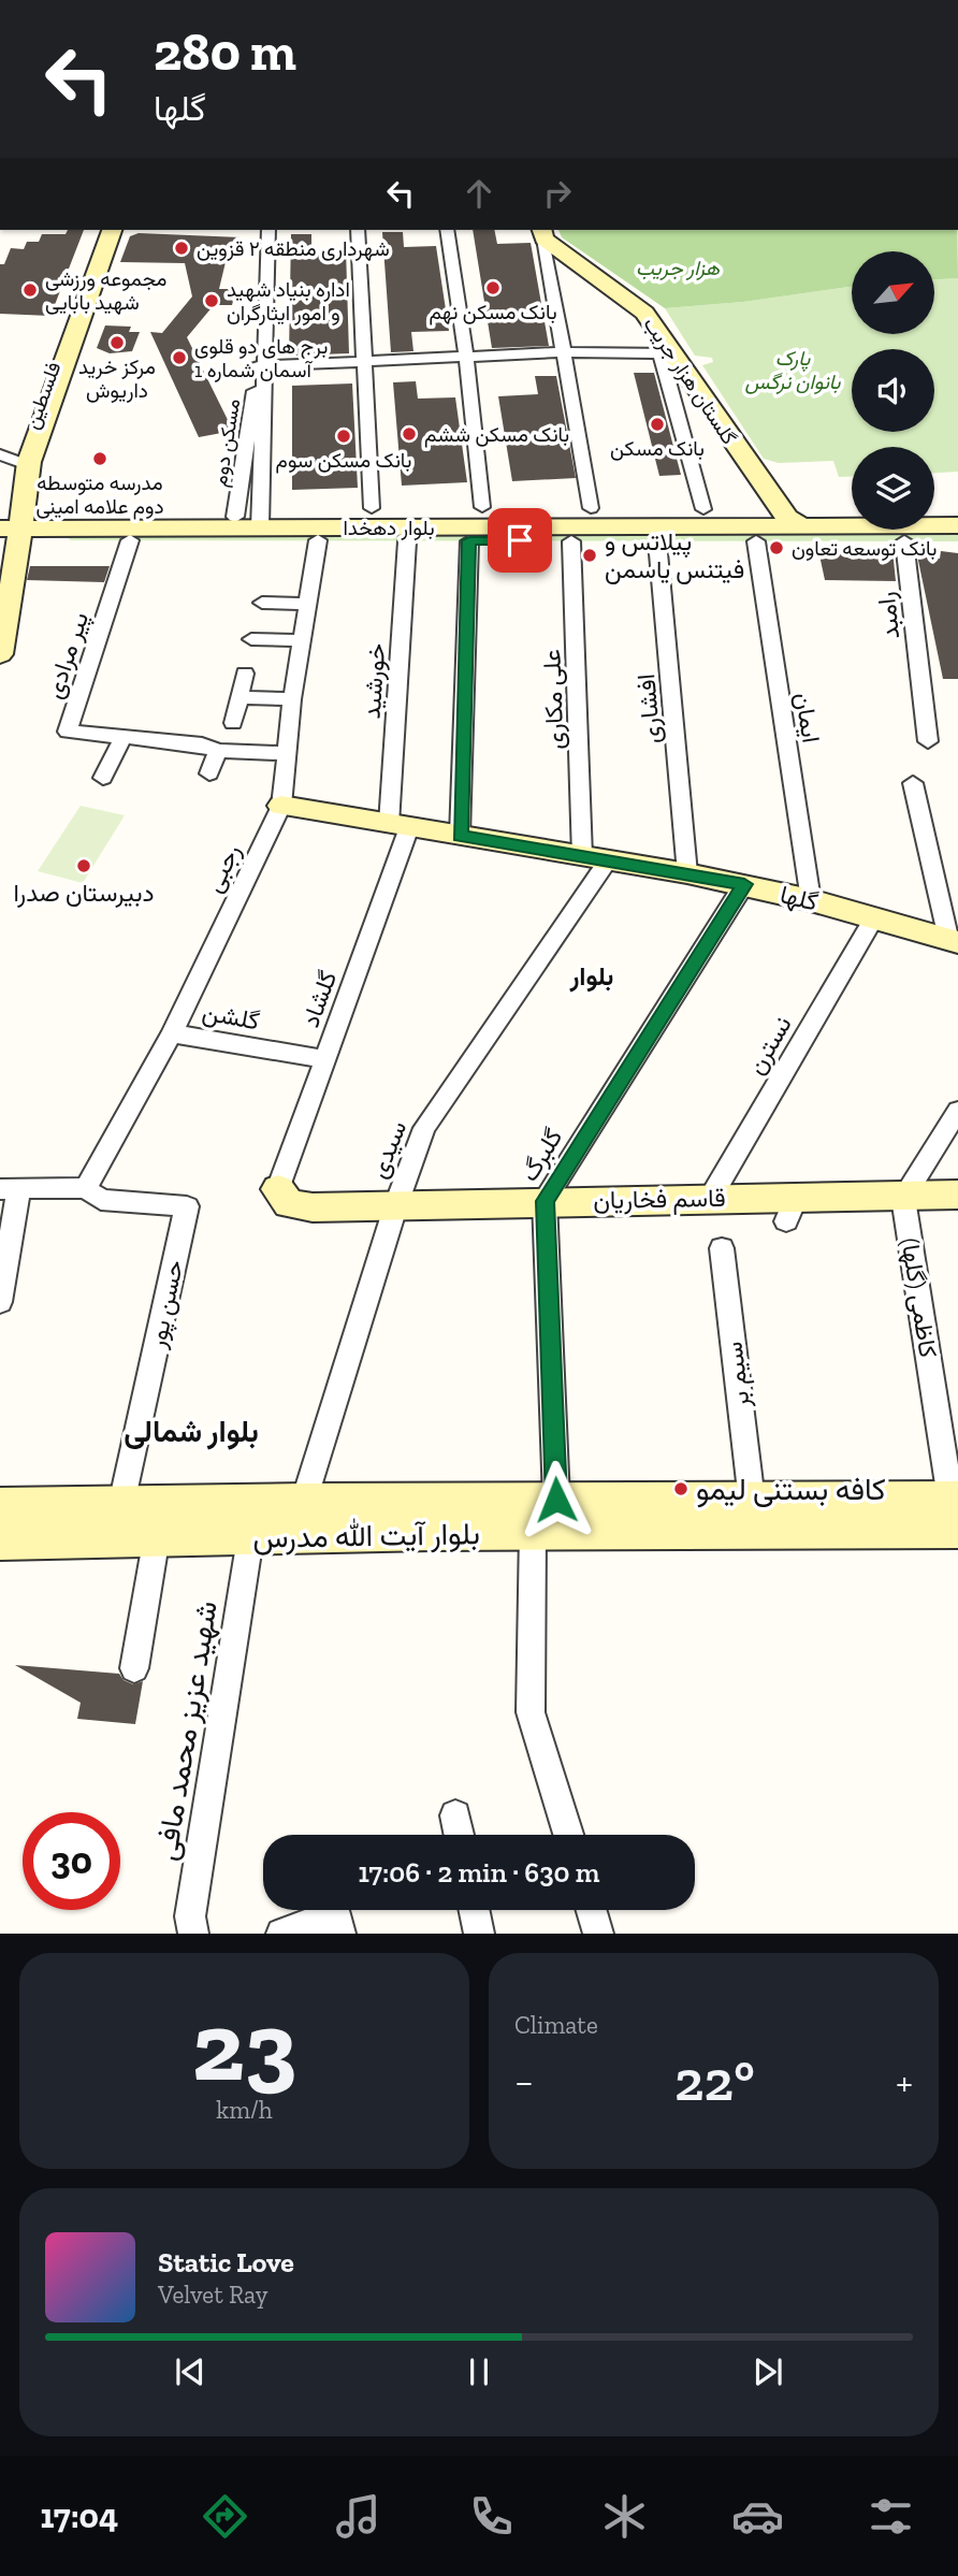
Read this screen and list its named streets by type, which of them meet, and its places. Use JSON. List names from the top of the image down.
{
  "streets": {
    "main road": [
      "گلستان هزار جریب",
      "فلسطین",
      "بلوار دهخدا",
      "گلها",
      "قاسم فخاریان",
      "بلوار آیت الله مدرس"
    ],
    "street": [
      "مسکن دوم",
      "رامبد",
      "پیر مرادی",
      "خورشید",
      "علی مکاری",
      "افشاری",
      "ایمان",
      "رجبی",
      "گلشاد",
      "گلشن",
      "نسترن",
      "سیدی",
      "گلبرگ",
      "کاظمی (گلها)",
      "حسن پور",
      "سیم بر",
      "شهید عزیز محمد مافی"
    ]
  },
  "crossings": [
    ["گلستان هزار جریب", "بلوار دهخدا"],
    ["فلسطین", "بلوار دهخدا"],
    ["بلوار دهخدا", "رامبد"],
    ["بلوار دهخدا", "پیر مرادی"],
    ["بلوار دهخدا", "خورشید"],
    ["بلوار دهخدا", "علی مکاری"],
    ["بلوار دهخدا", "افشاری"],
    ["بلوار دهخدا", "ایمان"],
    ["بلوار دهخدا", "رجبی"],
    ["خورشید", "گلها"],
    ["خورشید", "گلشاد"],
    ["علی مکاری", "گلها"],
    ["علی مکاری", "سیدی"],
    ["افشاری", "گلها"],
    ["ایمان", "گلها"],
    ["رجبی", "گلها"],
    ["رجبی", "گلشن"],
    ["رجبی", "حسن پور"],
    ["گلها", "گلشاد"],
    ["گلها", "نسترن"],
    ["گلها", "سیدی"],
    ["گلها", "گلبرگ"],
    ["گلشاد", "گلشن"],
    ["گلشاد", "قاسم فخاریان"],
    ["نسترن", "قاسم فخاریان"],
    ["سیدی", "قاسم فخاریان"],
    ["سیدی", "بلوار آیت الله مدرس"],
    ["گلبرگ", "قاسم فخاریان"],
    ["گلبرگ", "بلوار آیت الله مدرس"],
    ["قاسم فخاریان", "کاظمی (گلها)"],
    ["کاظمی (گلها)", "بلوار آیت الله مدرس"],
    ["حسن پور", "بلوار آیت الله مدرس"],
    ["سیم بر", "بلوار آیت الله مدرس"],
    ["بلوار آیت الله مدرس", "شهید عزیز محمد مافی"]
  ],
  "districts": ["بلوار", "بلوار شمالی"],
  "parks": ["هزار جریب", "پارک بانوان نرگس"],
  "places": [
    "شهرداری منطقه ۲ قزوین",
    "بانک مسکن نهم",
    "مجموعه ورزشی شهید بابایی",
    "اداره بنیاد شهید و امور ایثارگران",
    "مرکز خرید داریوش",
    "برج های دو قلوی آسمان شماره 1",
    "بانک مسکن",
    "بانک مسکن ششم",
    "بانک مسکن سوم",
    "مدرسه متوسطه دوم علامه امینی",
    "بانک توسعه تعاون",
    "پیلاتس و فیتنس یاسمن",
    "دبیرستان صدرا",
    "کافه بستنی لیمو"
  ],
  "north": "top right",
  "page": {
    "turn": ["280 m", "گلها"],
    "limit": "30",
    "trip": "17:06 · 2 min · 630 m",
    "tile": [
      ["23", "km/h"],
      "Climate"
    ],
    "heat": ["−", "22°", "+"],
    "song": ["Static Love", "Velvet Ray"],
    "tabs": "17:04"
  }
}
